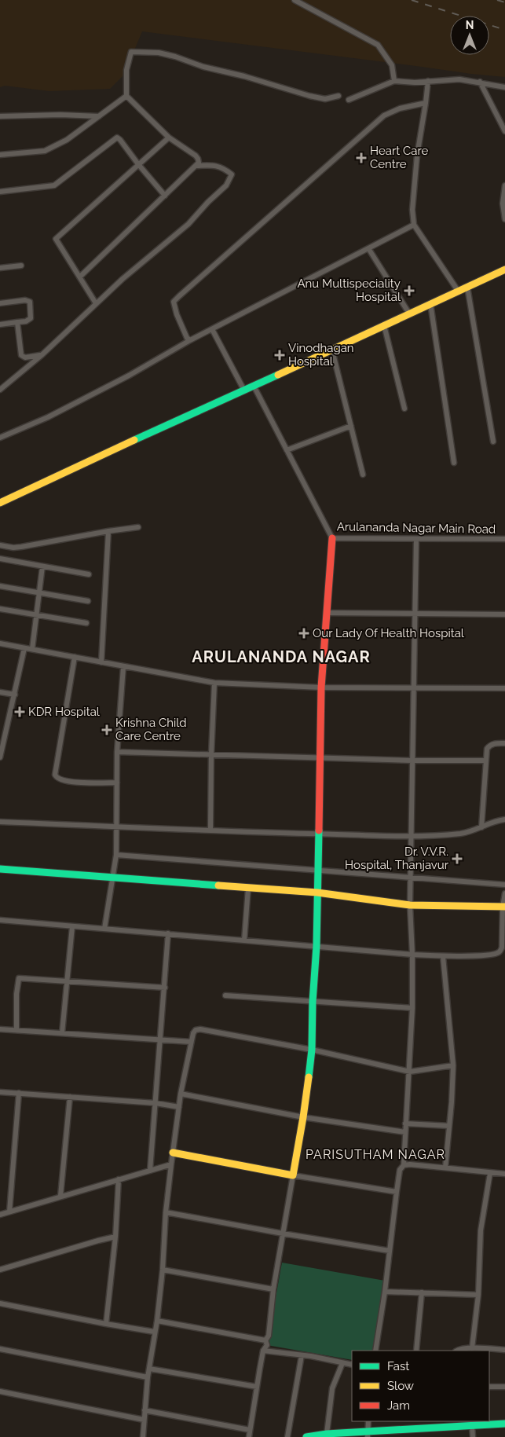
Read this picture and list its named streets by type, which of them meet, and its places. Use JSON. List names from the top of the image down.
{
  "streets": {
    "street": ["Arulananda Nagar Main Road"]
  },
  "districts": ["ARULANANDA NAGAR", "PARISUTHAM NAGAR"],
  "places": {
    "health": [
      "Heart Care Centre",
      "Anu Multispeciality Hospital",
      "Vinodhagan Hospital",
      "Our Lady Of Health Hospital",
      "KDR Hospital",
      "Krishna Child Care Centre",
      "Dr. V.V.R. Hospital, Thanjavur"
    ]
  },
  "legend": ["Fast", "Slow", "Jam"],
  "north": "top"
}
